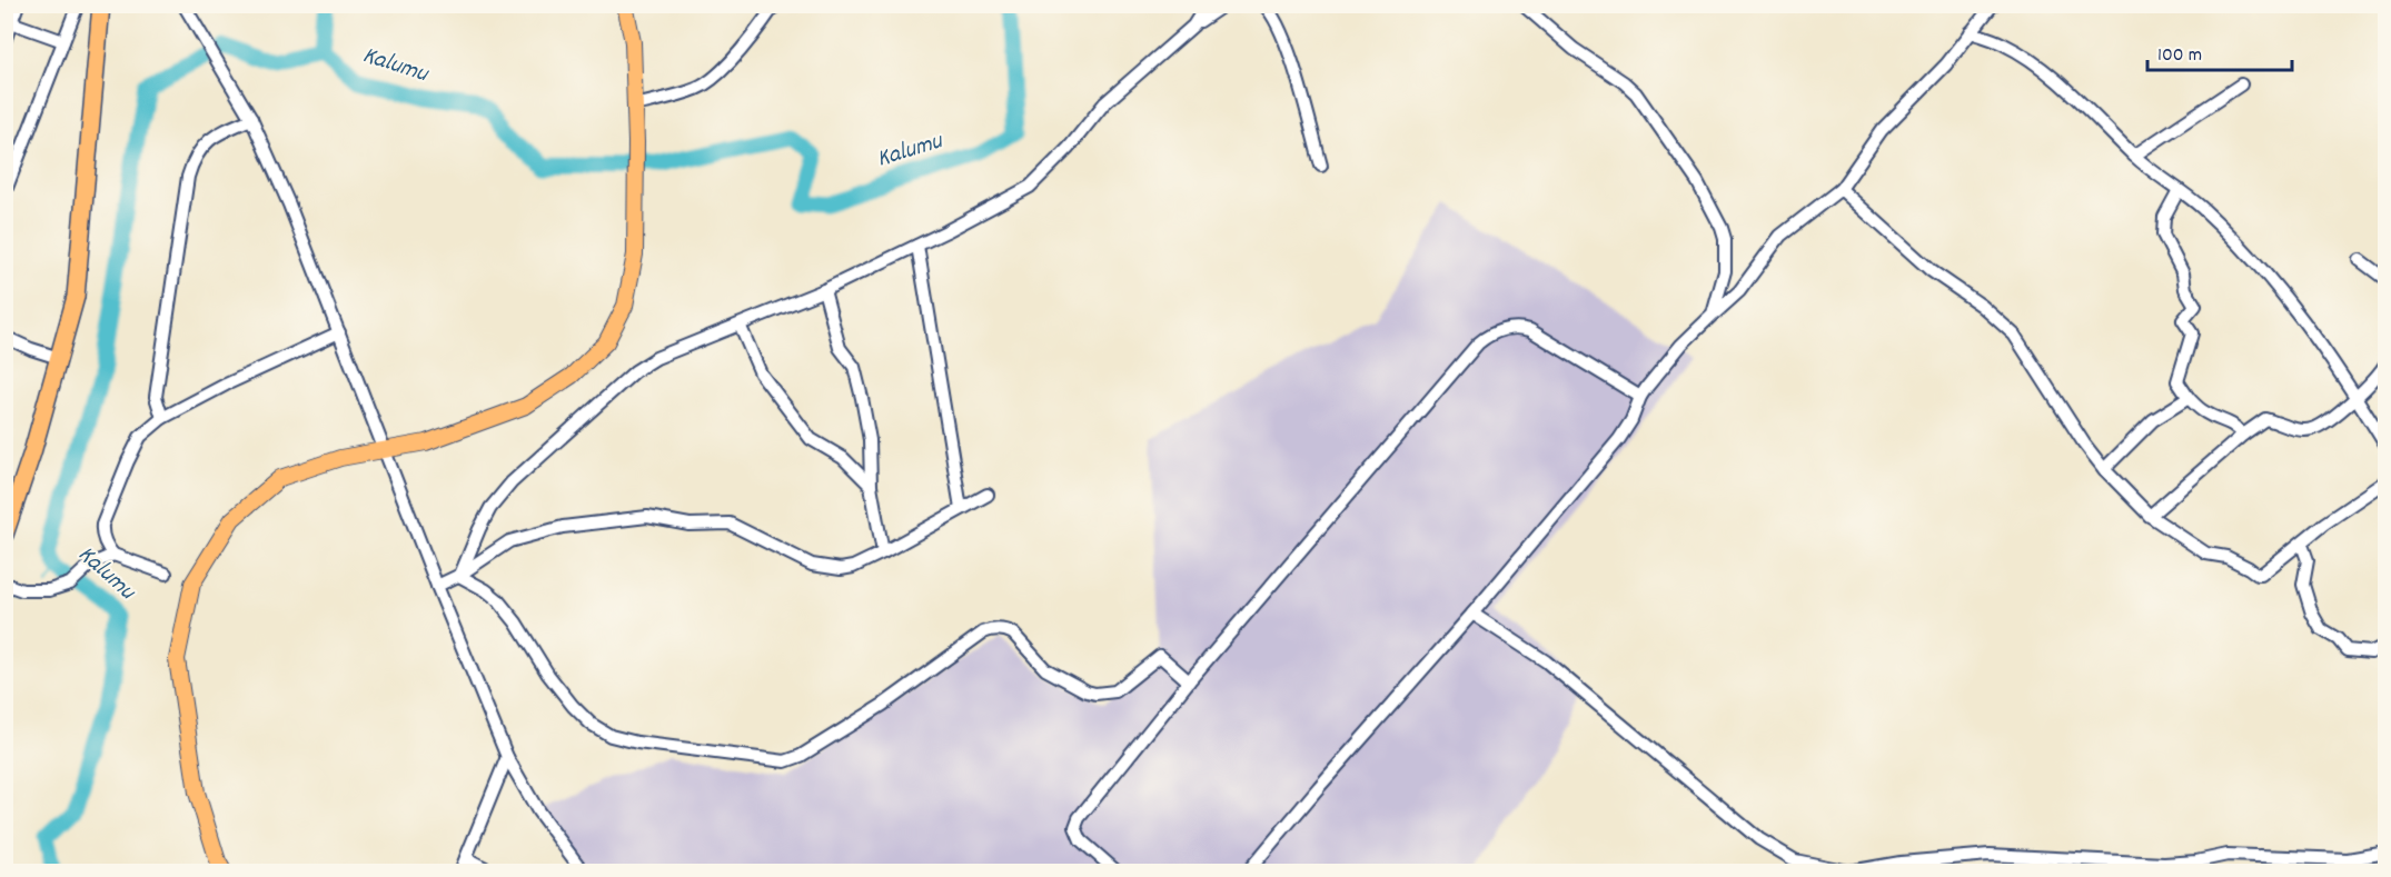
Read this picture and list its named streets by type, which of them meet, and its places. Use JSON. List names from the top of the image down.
{
  "water": ["Kalumu"],
  "scale_bar": "100 m"
}
